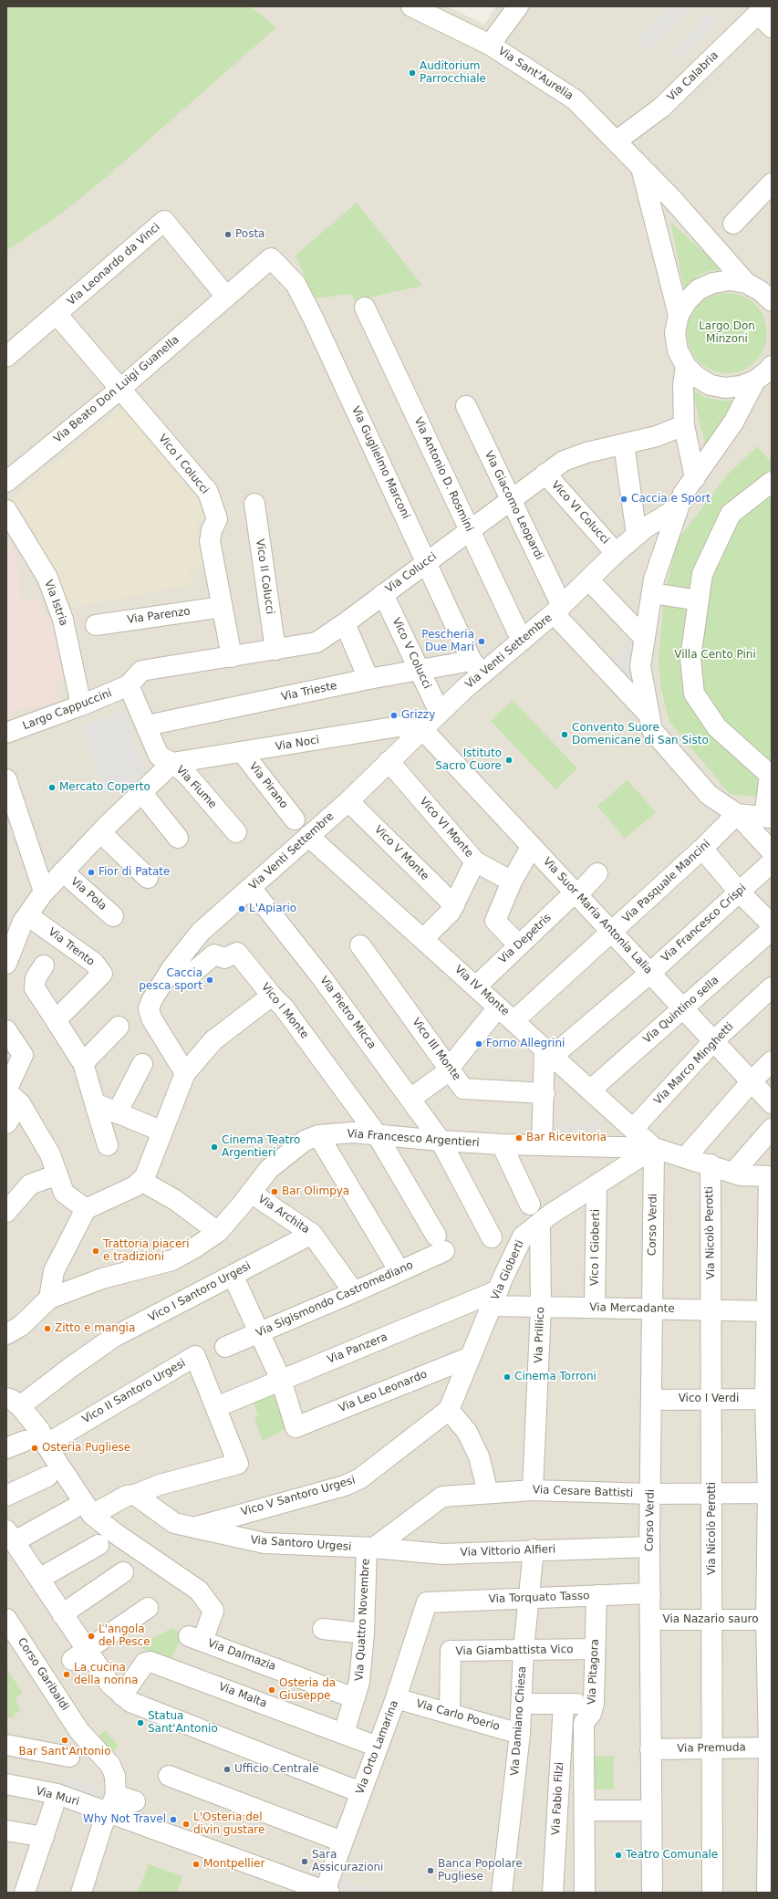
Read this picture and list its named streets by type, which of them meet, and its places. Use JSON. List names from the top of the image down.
{
  "streets": {
    "street": [
      "Via Sant'Aurelia",
      "Via Calabria",
      "Via Leonardo da Vinci",
      "Via Beato Don Luigi Guanella",
      "Via Guglielmo Marconi",
      "Vico I Colucci",
      "Via Antonio D. Rosmini",
      "Via Giacomo Leopardi",
      "Vico VI Colucci",
      "Via Colucci",
      "Vico II Colucci",
      "Via Istria",
      "Via Parenzo",
      "Via Venti Settembre",
      "Vico V Colucci",
      "Via Trieste",
      "Largo Cappuccini",
      "Via Noci",
      "Via Pirano",
      "Via Fiume",
      "Vico VI Monte",
      "Vico V Monte",
      "Via Pasquale Mancini",
      "Via Pola",
      "Via Suor Maria Antonia Lalia",
      "Via Francesco Crispi",
      "Via Depetris",
      "Via Trento",
      "Via IV Monte",
      "Via Quintino sella",
      "Vico I Monte",
      "Via Pietro Micca",
      "Vico III Monte",
      "Via Marco Minghetti",
      "Via Francesco Argentieri",
      "Via Archita",
      "Corso Verdi",
      "Via Nicolò Perotti",
      "Vico I Gioberti",
      "Via Gioberti",
      "Vico I Santoro Urgesi",
      "Via Sigismondo Castromediano",
      "Via Mercadante",
      "Via Prillico",
      "Via Panzera",
      "Vico II Santoro Urgesi",
      "Via Leo Leonardo",
      "Vico I Verdi",
      "Via Cesare Battisti",
      "Vico V Santoro Urgesi",
      "Via Santoro Urgesi",
      "Via Vittorio Alfieri",
      "Via Torquato Tasso",
      "Via Quattro Novembre",
      "Via Nazario sauro",
      "Via Giambattista Vico",
      "Via Dalmazia",
      "Via Pitagora",
      "Corso Garibaldi",
      "Via Malta",
      "Via Carlo Poerio",
      "Via Damiano Chiesa",
      "Via Orto Lamarina",
      "Via Premuda",
      "Via Muri",
      "Via Fabio Filzi"
    ]
  },
  "crossings": [
    ["Via Sant'Aurelia", "Via Calabria"],
    ["Via Leonardo da Vinci", "Via Beato Don Luigi Guanella"],
    ["Via Leonardo da Vinci", "Vico I Colucci"],
    ["Via Beato Don Luigi Guanella", "Via Guglielmo Marconi"],
    ["Via Beato Don Luigi Guanella", "Vico I Colucci"],
    ["Via Guglielmo Marconi", "Via Colucci"],
    ["Via Guglielmo Marconi", "Via Venti Settembre"],
    ["Via Guglielmo Marconi", "Via Trieste"],
    ["Vico I Colucci", "Via Colucci"],
    ["Vico I Colucci", "Via Parenzo"],
    ["Via Antonio D. Rosmini", "Via Colucci"],
    ["Via Antonio D. Rosmini", "Via Venti Settembre"],
    ["Via Giacomo Leopardi", "Via Colucci"],
    ["Via Giacomo Leopardi", "Via Venti Settembre"],
    ["Vico VI Colucci", "Via Colucci"],
    ["Vico VI Colucci", "Via Venti Settembre"],
    ["Via Colucci", "Vico II Colucci"],
    ["Via Colucci", "Vico V Colucci"],
    ["Via Colucci", "Largo Cappuccini"],
    ["Via Colucci", "Via Fiume"],
    ["Via Istria", "Largo Cappuccini"],
    ["Via Venti Settembre", "Vico V Colucci"],
    ["Via Venti Settembre", "Via Trieste"],
    ["Via Venti Settembre", "Via Noci"],
    ["Via Venti Settembre", "Vico VI Monte"],
    ["Via Venti Settembre", "Vico V Monte"],
    ["Via Venti Settembre", "Via Suor Maria Antonia Lalia"],
    ["Via Venti Settembre", "Via IV Monte"],
    ["Via Venti Settembre", "Vico I Monte"],
    ["Via Venti Settembre", "Via Pietro Micca"],
    ["Vico V Colucci", "Via Trieste"],
    ["Via Trieste", "Via Fiume"],
    ["Largo Cappuccini", "Via Fiume"],
    ["Via Noci", "Via Pirano"],
    ["Via Noci", "Via Fiume"],
    ["Via Noci", "Via Suor Maria Antonia Lalia"],
    ["Via Pasquale Mancini", "Via Suor Maria Antonia Lalia"],
    ["Via Pasquale Mancini", "Via IV Monte"],
    ["Via Suor Maria Antonia Lalia", "Via Francesco Crispi"],
    ["Via Suor Maria Antonia Lalia", "Via Depetris"],
    ["Via Suor Maria Antonia Lalia", "Via Quintino sella"],
    ["Via Suor Maria Antonia Lalia", "Via Marco Minghetti"],
    ["Via Francesco Crispi", "Via IV Monte"],
    ["Via Depetris", "Via IV Monte"],
    ["Via IV Monte", "Via Quintino sella"],
    ["Via IV Monte", "Via Marco Minghetti"],
    ["Via IV Monte", "Via Francesco Argentieri"],
    ["Via IV Monte", "Corso Verdi"],
    ["Via IV Monte", "Via Gioberti"],
    ["Vico I Monte", "Via Francesco Argentieri"],
    ["Vico I Monte", "Via Sigismondo Castromediano"],
    ["Via Pietro Micca", "Via Francesco Argentieri"],
    ["Via Francesco Argentieri", "Via Archita"],
    ["Via Francesco Argentieri", "Corso Verdi"],
    ["Via Francesco Argentieri", "Via Nicolò Perotti"],
    ["Via Francesco Argentieri", "Via Gioberti"],
    ["Via Archita", "Vico I Santoro Urgesi"],
    ["Via Archita", "Via Sigismondo Castromediano"],
    ["Corso Verdi", "Via Gioberti"],
    ["Corso Verdi", "Via Mercadante"],
    ["Corso Verdi", "Vico I Verdi"],
    ["Corso Verdi", "Via Cesare Battisti"],
    ["Corso Verdi", "Via Vittorio Alfieri"],
    ["Corso Verdi", "Via Torquato Tasso"],
    ["Corso Verdi", "Via Nazario sauro"],
    ["Corso Verdi", "Via Premuda"],
    ["Via Nicolò Perotti", "Via Mercadante"],
    ["Via Nicolò Perotti", "Vico I Verdi"],
    ["Via Nicolò Perotti", "Via Cesare Battisti"],
    ["Via Nicolò Perotti", "Via Nazario sauro"],
    ["Via Nicolò Perotti", "Via Premuda"],
    ["Vico I Gioberti", "Via Gioberti"],
    ["Vico I Gioberti", "Via Mercadante"],
    ["Via Gioberti", "Via Mercadante"],
    ["Via Gioberti", "Via Prillico"],
    ["Via Gioberti", "Via Panzera"],
    ["Via Gioberti", "Via Leo Leonardo"],
    ["Via Gioberti", "Vico V Santoro Urgesi"],
    ["Via Mercadante", "Via Prillico"],
    ["Via Mercadante", "Via Panzera"],
    ["Via Prillico", "Via Cesare Battisti"],
    ["Via Panzera", "Vico II Santoro Urgesi"],
    ["Via Panzera", "Via Leo Leonardo"],
    ["Via Cesare Battisti", "Via Santoro Urgesi"],
    ["Via Cesare Battisti", "Via Vittorio Alfieri"],
    ["Via Cesare Battisti", "Via Quattro Novembre"],
    ["Vico V Santoro Urgesi", "Via Santoro Urgesi"],
    ["Via Santoro Urgesi", "Via Vittorio Alfieri"],
    ["Via Santoro Urgesi", "Via Quattro Novembre"],
    ["Via Vittorio Alfieri", "Via Quattro Novembre"],
    ["Via Vittorio Alfieri", "Via Damiano Chiesa"],
    ["Via Torquato Tasso", "Via Pitagora"],
    ["Via Torquato Tasso", "Via Damiano Chiesa"],
    ["Via Torquato Tasso", "Via Orto Lamarina"],
    ["Via Quattro Novembre", "Via Dalmazia"],
    ["Via Quattro Novembre", "Via Malta"],
    ["Via Giambattista Vico", "Via Pitagora"],
    ["Via Giambattista Vico", "Via Carlo Poerio"],
    ["Via Giambattista Vico", "Via Damiano Chiesa"],
    ["Via Malta", "Via Orto Lamarina"],
    ["Via Carlo Poerio", "Via Damiano Chiesa"],
    ["Via Carlo Poerio", "Via Orto Lamarina"],
    ["Via Orto Lamarina", "Via Muri"]
  ],
  "parks": ["Largo Don Minzoni", "Villa Cento Pini"],
  "places": [
    "Auditorium Parrocchiale",
    "Posta",
    "Caccia e Sport",
    "Pescheria Due Mari",
    "Grizzy",
    "Convento Suore Domenicane di San Sisto",
    "Istituto Sacro Cuore",
    "Mercato Coperto",
    "Fior di Patate",
    "L'Apiario",
    "Caccia pesca sport",
    "Forno Allegrini",
    "Bar Ricevitoria",
    "Cinema Teatro Argentieri",
    "Bar Olimpya",
    "Trattoria piaceri e tradizioni",
    "Zitto e mangia",
    "Cinema Torroni",
    "Osteria Pugliese",
    "L'angola del Pesce",
    "La cucina della nonna",
    "Osteria da Giuseppe",
    "Statua Sant'Antonio",
    "Bar Sant'Antonio",
    "Ufficio Centrale",
    "Why Not Travel",
    "L'Osteria del divin gustare",
    "Teatro Comunale",
    "Sara Assicurazioni",
    "Montpellier",
    "Banca Popolare Pugliese"
  ]
}
